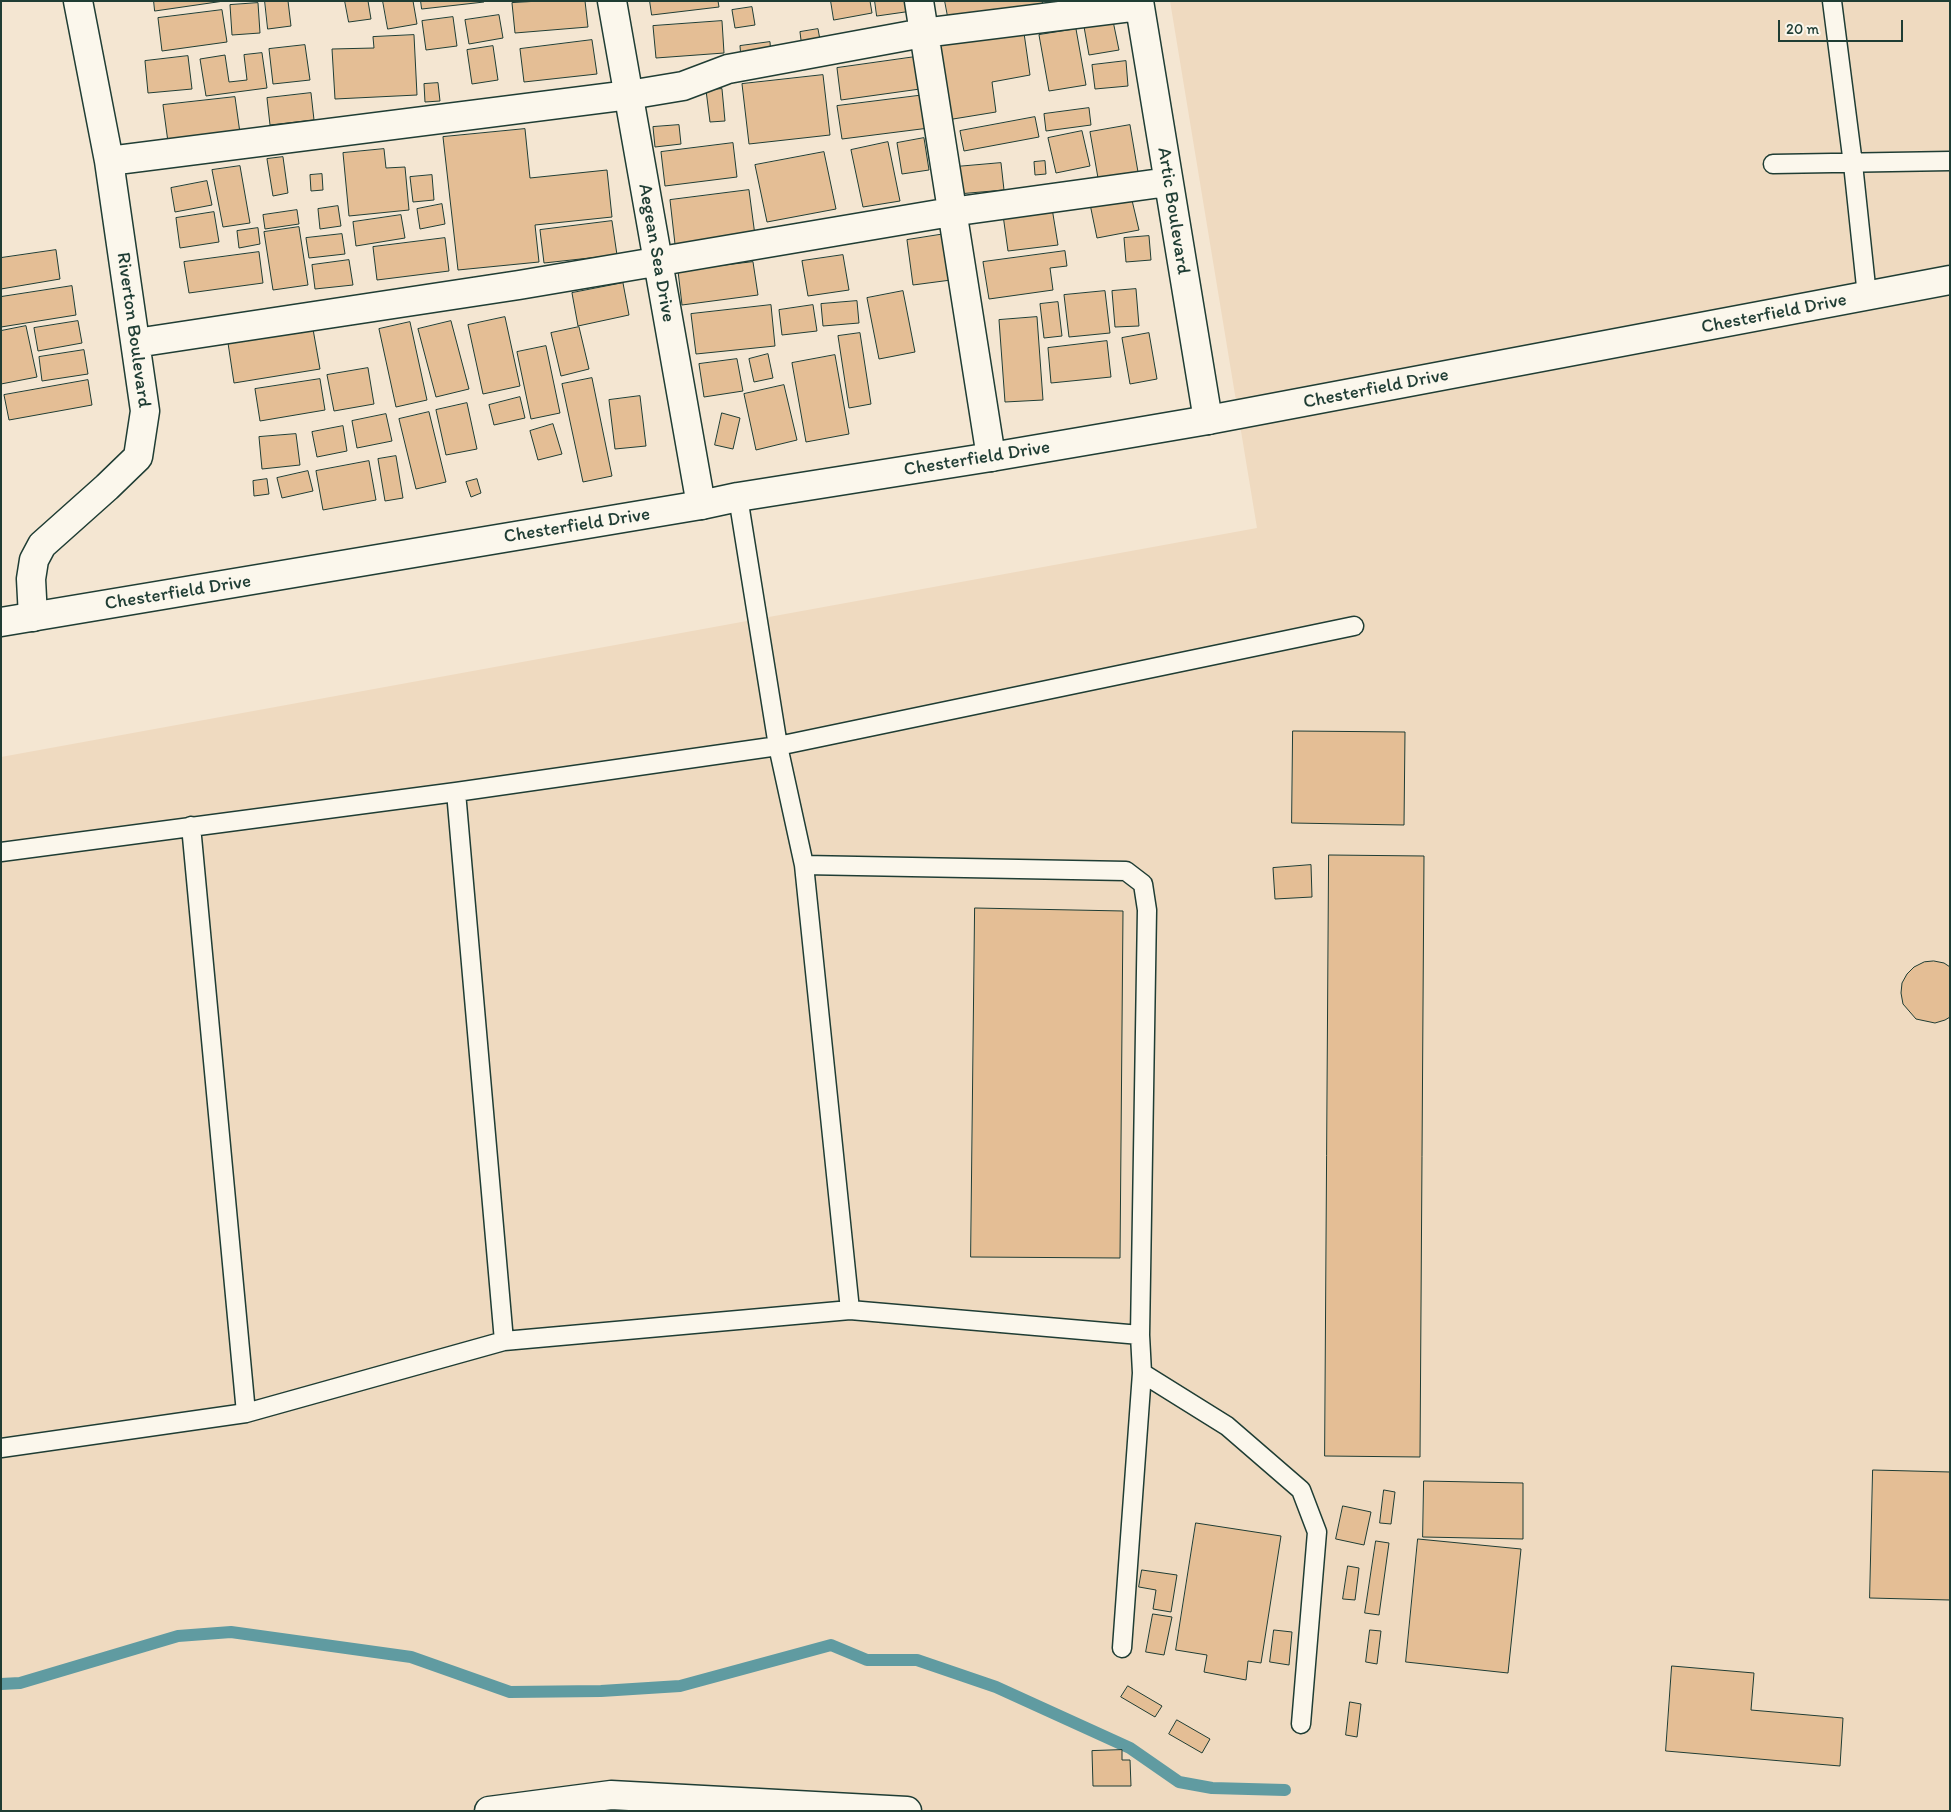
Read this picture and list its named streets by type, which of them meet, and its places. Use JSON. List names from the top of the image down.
{
  "streets": {
    "street": [
      "Artic Boulevard",
      "Aegean Sea Drive",
      "Chesterfield Drive",
      "Riverton Boulevard"
    ]
  },
  "crossings": [
    ["Artic Boulevard", "Chesterfield Drive"],
    ["Aegean Sea Drive", "Chesterfield Drive"],
    ["Chesterfield Drive", "Riverton Boulevard"]
  ],
  "scale_bar": "20 m"
}
